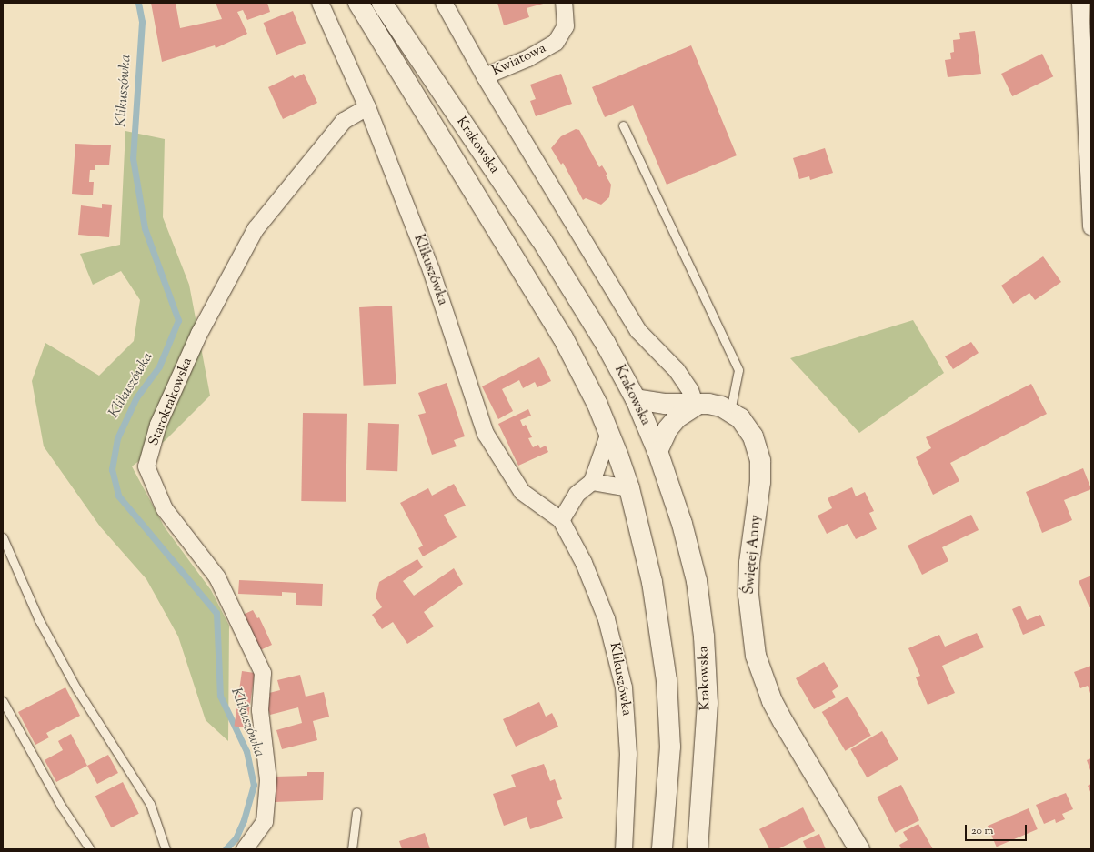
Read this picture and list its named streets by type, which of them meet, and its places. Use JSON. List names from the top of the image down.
{
  "streets": {
    "main road": ["Krakowska", "Świętej Anny"],
    "street": ["Kwiatowa", "Klikuszówka", "Starokrakowska"]
  },
  "crossings": [
    ["Krakowska", "Świętej Anny"],
    ["Klikuszówka", "Starokrakowska"]
  ],
  "water": ["Klikuszówka"],
  "scale_bar": "20 m"
}
